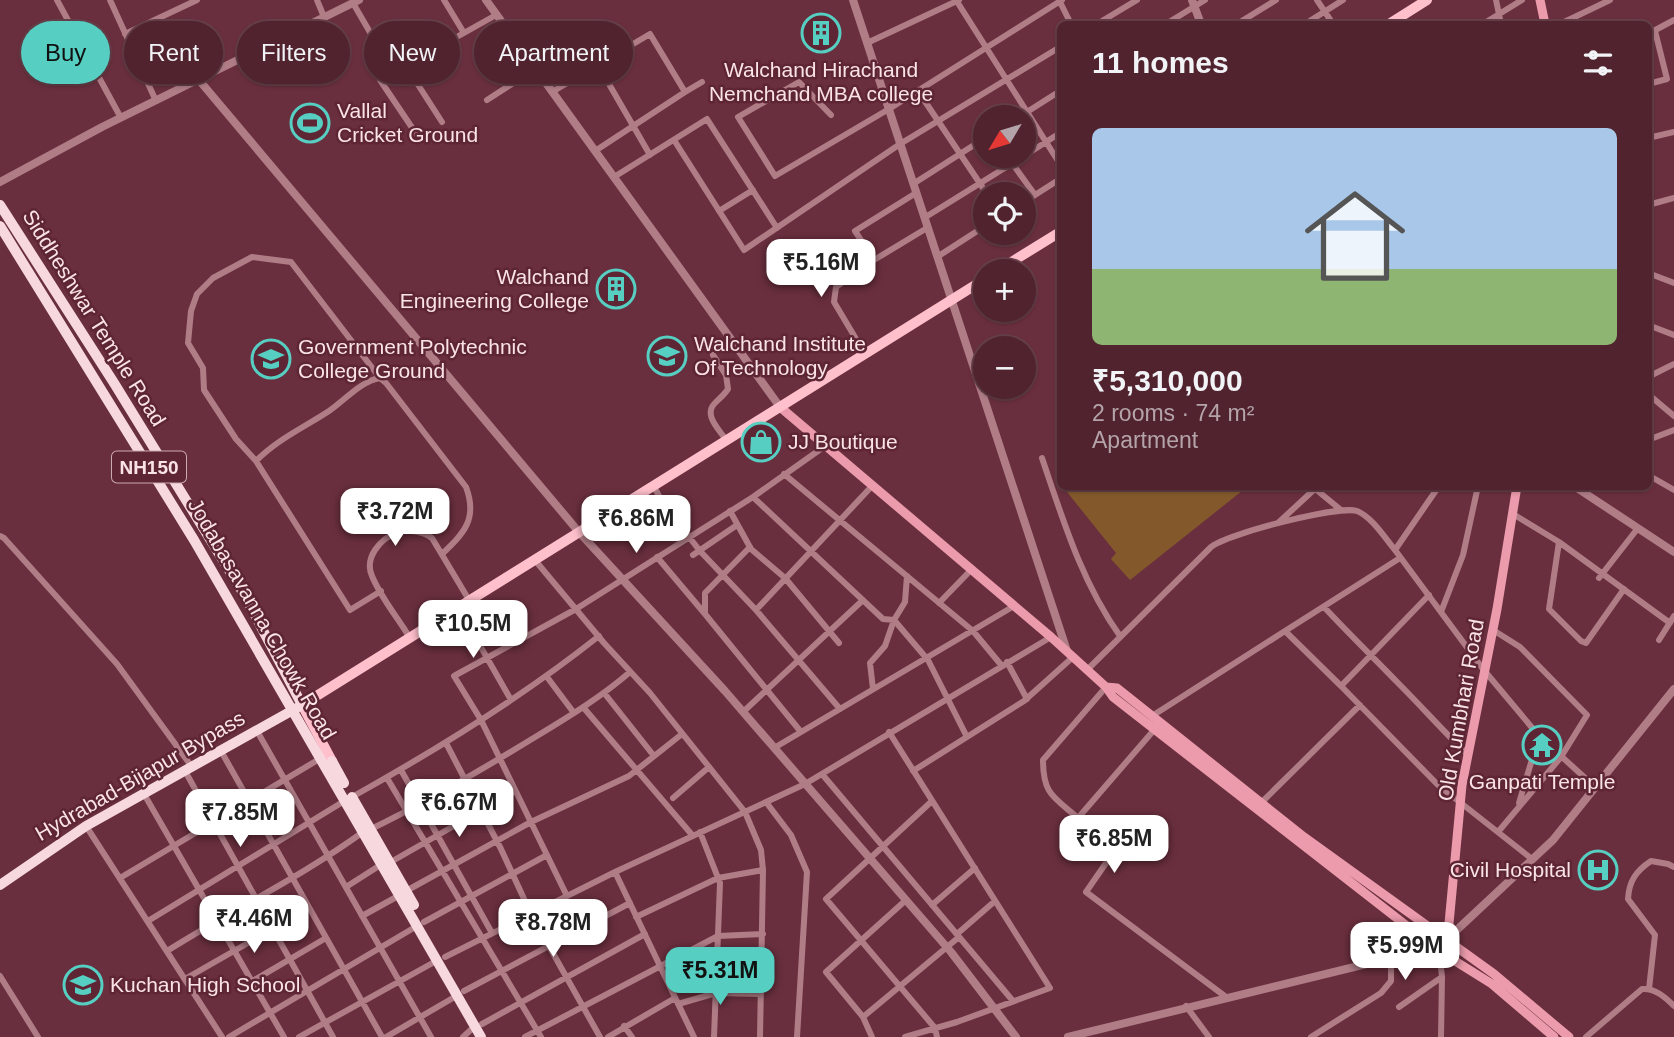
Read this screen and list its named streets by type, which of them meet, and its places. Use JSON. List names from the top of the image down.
{
  "streets": {
    "highway": [
      "Siddheshwar Temple Road",
      "NH150",
      "Jodabasavanna Chowk Road",
      "Hydrabad-Bijapur Bypass"
    ],
    "main road": ["Old Kumbhari Road"]
  },
  "crossings": [
    ["Siddheshwar Temple Road", "Jodabasavanna Chowk Road"],
    ["Siddheshwar Temple Road", "Hydrabad-Bijapur Bypass"],
    ["Jodabasavanna Chowk Road", "Hydrabad-Bijapur Bypass"]
  ],
  "places": {
    "building": ["Walchand Hirachand Nemchand MBA college", "Walchand Engineering College"],
    "sports": ["Vallal Cricket Ground"],
    "school or university": ["Walchand Institute Of Technology", "Government Polytechnic College Ground", "Kuchan High School"],
    "shop": ["JJ Boutique"],
    "temple": ["Ganpati Temple"],
    "hospital": ["Civil Hospital"]
  },
  "north": "bottom left",
  "page": {
    "chip": [
      "Buy",
      "Rent",
      "Filters",
      "New",
      "Apartment"
    ],
    "heading": "11 homes",
    "map_buttons": ["+", "−"],
    "list": [
      {
        "name": "₹5,310,000",
        "note": "2 rooms · 74 m² · Apartment"
      }
    ],
    "price": [
      "₹5.16M",
      "₹3.72M",
      "₹6.86M",
      "₹10.5M",
      "₹6.67M",
      "₹7.85M",
      "₹6.85M",
      "₹4.46M",
      "₹8.78M",
      "₹5.99M",
      "₹5.31M"
    ]
  }
}
